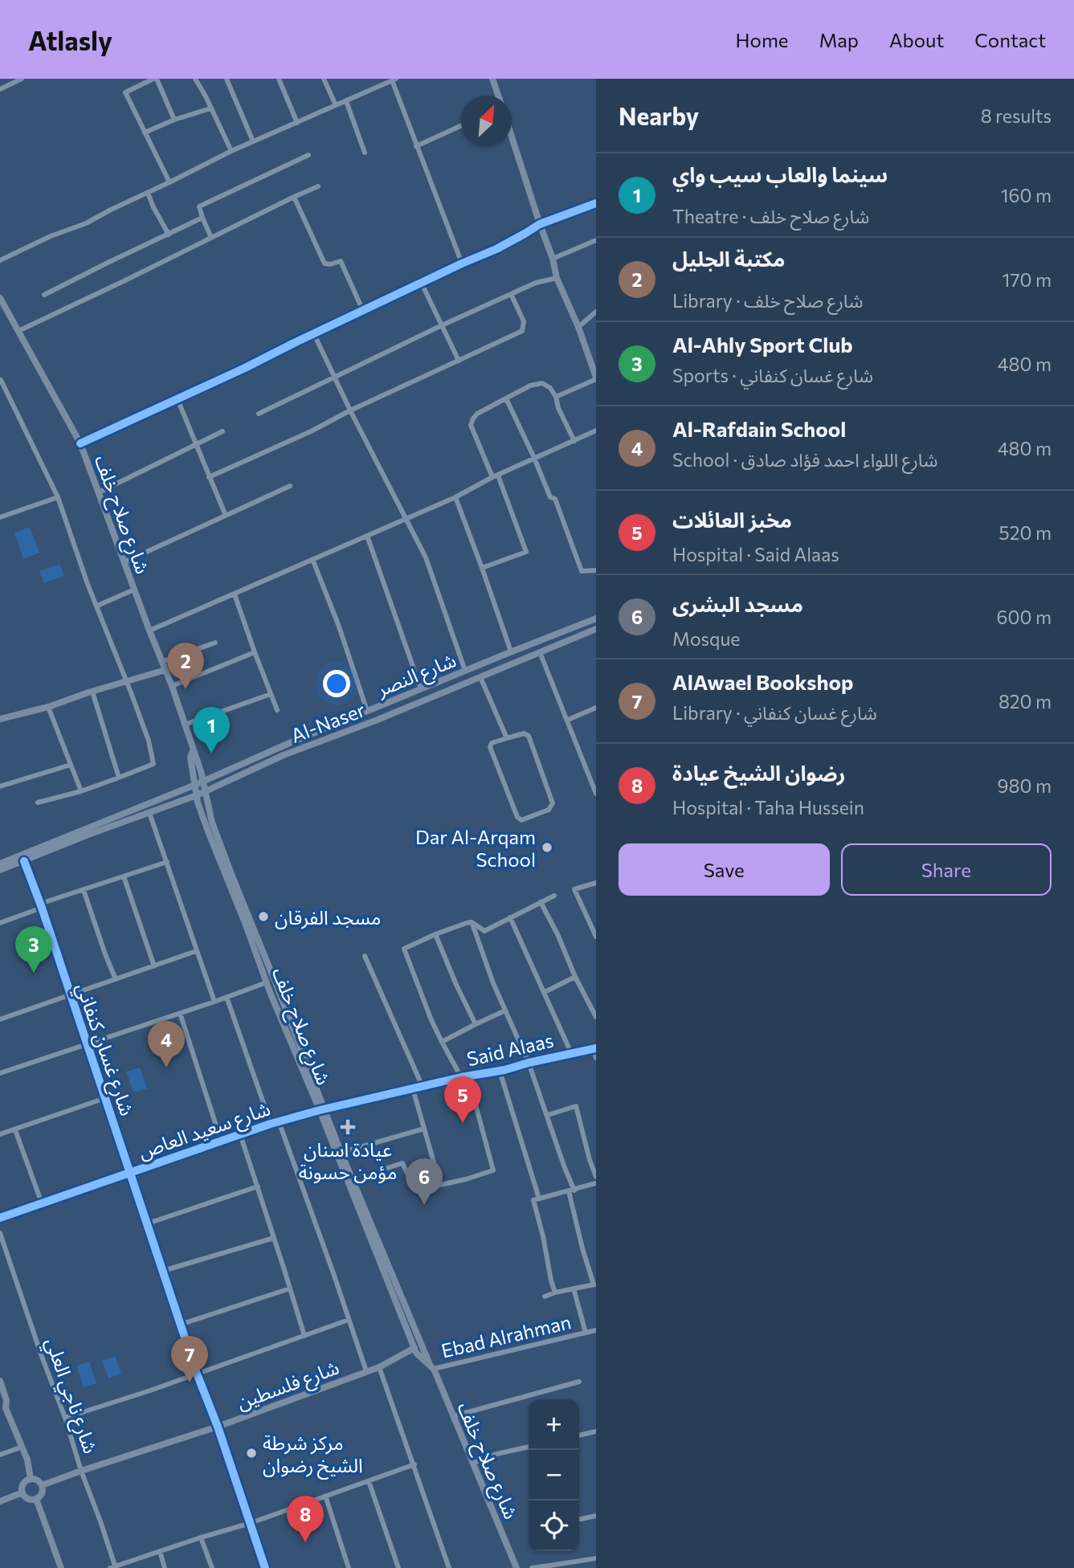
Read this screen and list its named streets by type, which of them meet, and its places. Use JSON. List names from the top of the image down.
{
  "streets": {
    "main road": [
      "شارع صلاح خلف",
      "شارع النصر",
      "Al-Naser",
      "شارع سعيد العاص",
      "شارع فلسطين"
    ],
    "street": [
      "شارع غسان كنفاني",
      "Said Alaas",
      "Ebad Alrahman",
      "شارع ناجي العلي"
    ]
  },
  "crossings": [
    ["شارع صلاح خلف", "شارع النصر"],
    ["شارع صلاح خلف", "Al-Naser"],
    ["شارع صلاح خلف", "Said Alaas"],
    ["شارع صلاح خلف", "شارع سعيد العاص"],
    ["شارع صلاح خلف", "Ebad Alrahman"],
    ["شارع صلاح خلف", "شارع فلسطين"],
    ["شارع غسان كنفاني", "شارع سعيد العاص"],
    ["شارع غسان كنفاني", "شارع فلسطين"],
    ["Said Alaas", "شارع سعيد العاص"],
    ["شارع فلسطين", "شارع ناجي العلي"]
  ],
  "places": {
    "other": ["Dar Al-Arqam School", "مسجد الفرقان", "مركز شرطة الشيخ رضوان"],
    "health": ["عيادة اسنان مؤمن حسونة"]
  },
  "north": "top right",
  "page": {
    "header": "Atlasly",
    "nav": [
      "Home",
      "Map",
      "About",
      "Contact"
    ],
    "heading": ["Nearby", "8 results"],
    "list": [
      {
        "mark": "1",
        "name": "سينما والعاب سيب واي",
        "note": "Theatre · شارع صلاح خلف",
        "value": "160 m"
      },
      {
        "mark": "2",
        "name": "مكتبة الجليل",
        "note": "Library · شارع صلاح خلف",
        "value": "170 m"
      },
      {
        "mark": "3",
        "name": "Al-Ahly Sport Club",
        "note": "Sports · شارع غسان كنفاني",
        "value": "480 m"
      },
      {
        "mark": "4",
        "name": "Al-Rafdain School",
        "note": "School · شارع اللواء احمد فؤاد صادق",
        "value": "480 m"
      },
      {
        "mark": "5",
        "name": "مخبز العائلات",
        "note": "Hospital · Said Alaas",
        "value": "520 m"
      },
      {
        "mark": "6",
        "name": "مسجد البشرى",
        "note": "Mosque",
        "value": "600 m"
      },
      {
        "mark": "7",
        "name": "AlAwael Bookshop",
        "note": "Library · شارع غسان كنفاني",
        "value": "820 m"
      },
      {
        "mark": "8",
        "name": "رضوان الشيخ عيادة",
        "note": "Hospital · Taha Hussein",
        "value": "980 m"
      }
    ],
    "pins": [
      "2",
      "1",
      "3",
      "4",
      "5",
      "6",
      "7",
      "8"
    ],
    "buttons": ["Save", "Share"],
    "map_buttons": ["+", "−"]
  }
}
